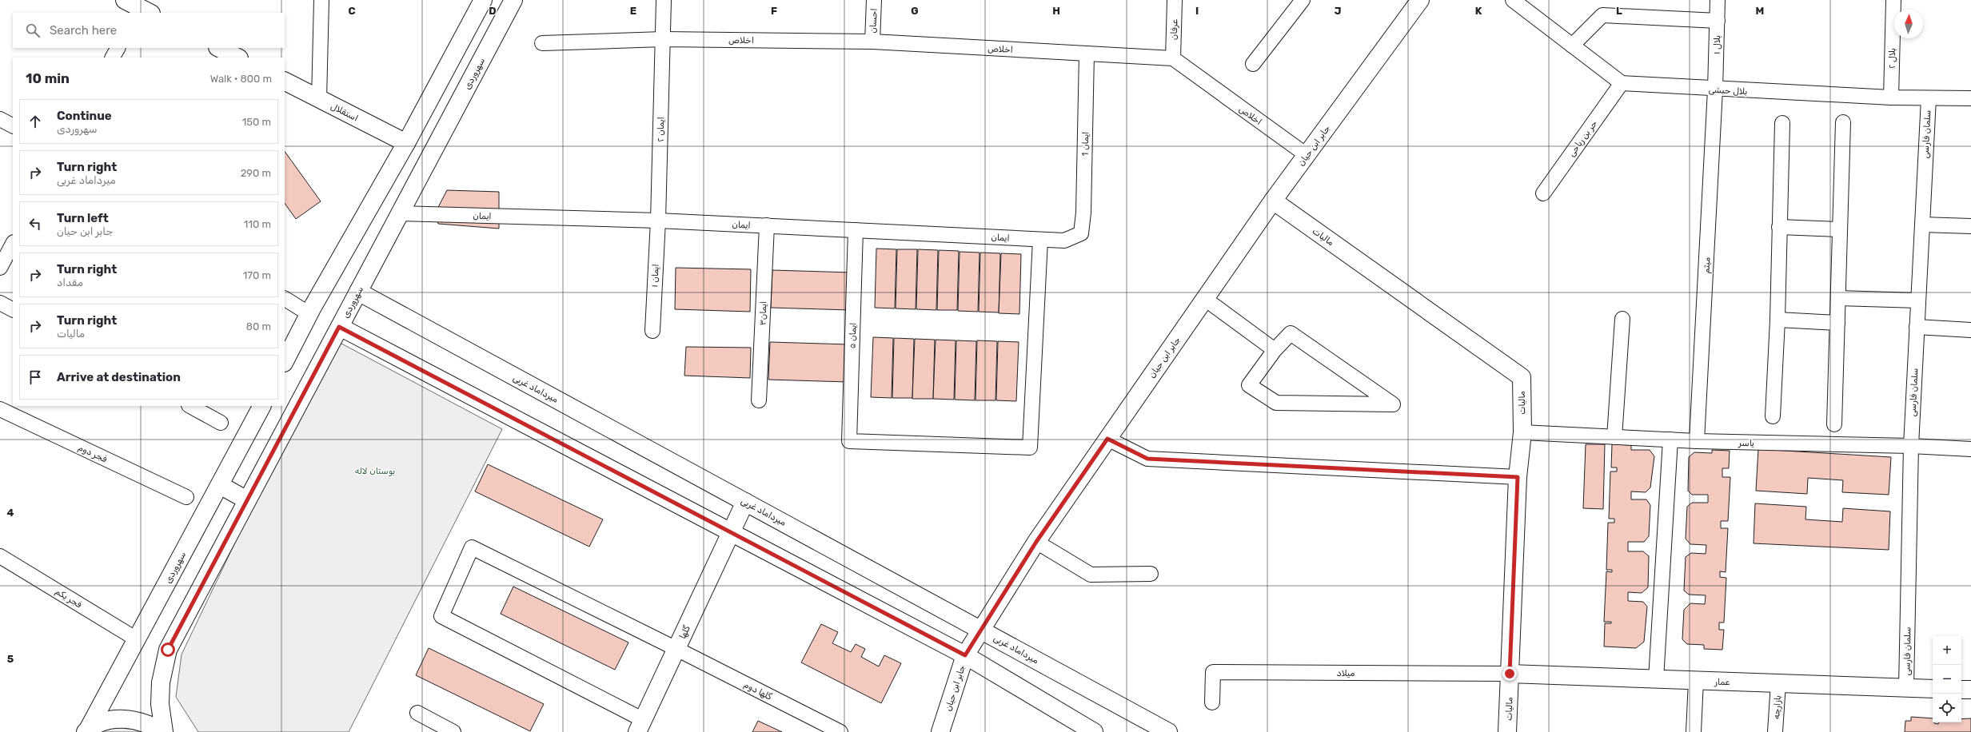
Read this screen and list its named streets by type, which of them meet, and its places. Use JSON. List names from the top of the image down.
{
  "streets": {
    "street": [
      "احسان",
      "عرفان",
      "اخلاص",
      "بلال ۱",
      "بلال ۲",
      "سهروردی",
      "بلال حبشی",
      "استقلال",
      "ایمان ۲",
      "سلمان فارسی",
      "حر بن ریاحی",
      "ایمان 1",
      "جابر ابن حیان",
      "ایمان",
      "مالیات",
      "میثم",
      "ایمان ۱",
      "ایمان۳",
      "ایمان ۵",
      "میرداماد غربی",
      "یاسر",
      "فجر دوم",
      "فجر یکم",
      "گلها",
      "میلاد",
      "عمار",
      "گلها دوم",
      "بازارچه"
    ]
  },
  "crossings": [
    ["احسان", "اخلاص"],
    ["عرفان", "اخلاص"],
    ["اخلاص", "ایمان ۲"],
    ["اخلاص", "ایمان 1"],
    ["اخلاص", "جابر ابن حیان"],
    ["بلال ۱", "بلال حبشی"],
    ["بلال ۱", "میثم"],
    ["بلال ۲", "بلال حبشی"],
    ["سهروردی", "ایمان"],
    ["سهروردی", "میرداماد غربی"],
    ["سهروردی", "فجر یکم"],
    ["بلال حبشی", "سلمان فارسی"],
    ["بلال حبشی", "حر بن ریاحی"],
    ["بلال حبشی", "میثم"],
    ["ایمان ۲", "ایمان"],
    ["ایمان ۲", "ایمان ۱"],
    ["سلمان فارسی", "یاسر"],
    ["سلمان فارسی", "عمار"],
    ["ایمان 1", "ایمان"],
    ["جابر ابن حیان", "مالیات"],
    ["جابر ابن حیان", "میرداماد غربی"],
    ["ایمان", "ایمان ۱"],
    ["ایمان", "ایمان۳"],
    ["ایمان", "ایمان ۵"],
    ["مالیات", "یاسر"],
    ["مالیات", "میلاد"],
    ["مالیات", "عمار"],
    ["میثم", "یاسر"],
    ["میرداماد غربی", "گلها"],
    ["گلها", "گلها دوم"],
    ["میلاد", "عمار"],
    ["عمار", "بازارچه"]
  ],
  "parks": ["بوستان لاله"],
  "north": "top",
  "page": {
    "search": "Search here",
    "heading": ["10 min", "Walk · 800 m"],
    "list": [
      ["Continue", "سهروردی", "150 m"],
      ["Turn right", "میرداماد غربی", "290 m"],
      ["Turn left", "جابر ابن حیان", "110 m"],
      ["Turn right", "مقداد", "170 m"],
      ["Turn right", "مالیات", "80 m"],
      "Arrive at destination"
    ],
    "map_buttons": ["+", "−"]
  },
  "grid": {
    "columns": [
      "C",
      "D",
      "E",
      "F",
      "G",
      "H",
      "I",
      "J",
      "K",
      "L",
      "M"
    ],
    "rows": ["4", "5"]
  }
}
